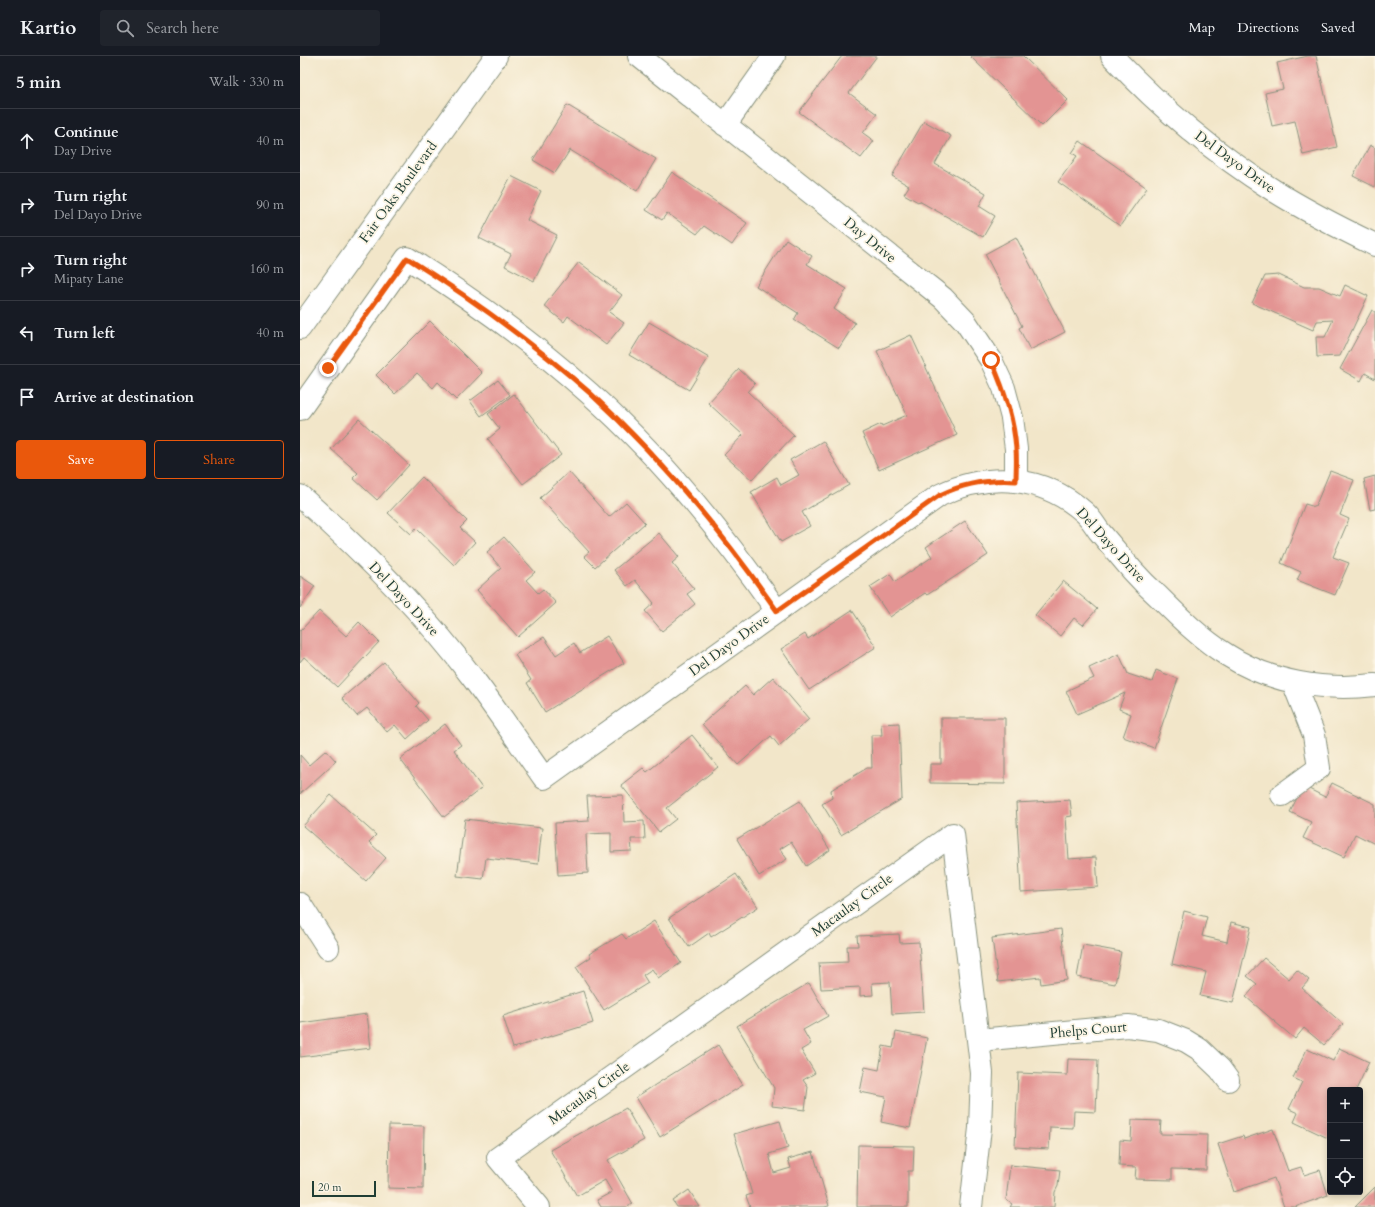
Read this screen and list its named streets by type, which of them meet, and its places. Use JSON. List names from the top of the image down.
{
  "streets": {
    "street": [
      "Del Dayo Drive",
      "Fair Oaks Boulevard",
      "Day Drive",
      "Macaulay Circle",
      "Phelps Court"
    ]
  },
  "crossings": [
    ["Del Dayo Drive", "Day Drive"],
    ["Macaulay Circle", "Phelps Court"]
  ],
  "scale_bar": "20 m",
  "page": {
    "header": "Kartio",
    "search": "Search here",
    "nav": ["Map", "Directions", "Saved"],
    "heading": ["5 min", "Walk · 330 m"],
    "list": [
      ["Continue", "Day Drive", "40 m"],
      ["Turn right", "Del Dayo Drive", "90 m"],
      ["Turn right", "Mipaty Lane", "160 m"],
      ["Turn left", "40 m"],
      "Arrive at destination"
    ],
    "buttons": ["Save", "Share"],
    "map_buttons": ["+", "−"],
    "scale": "20 m"
  }
}
